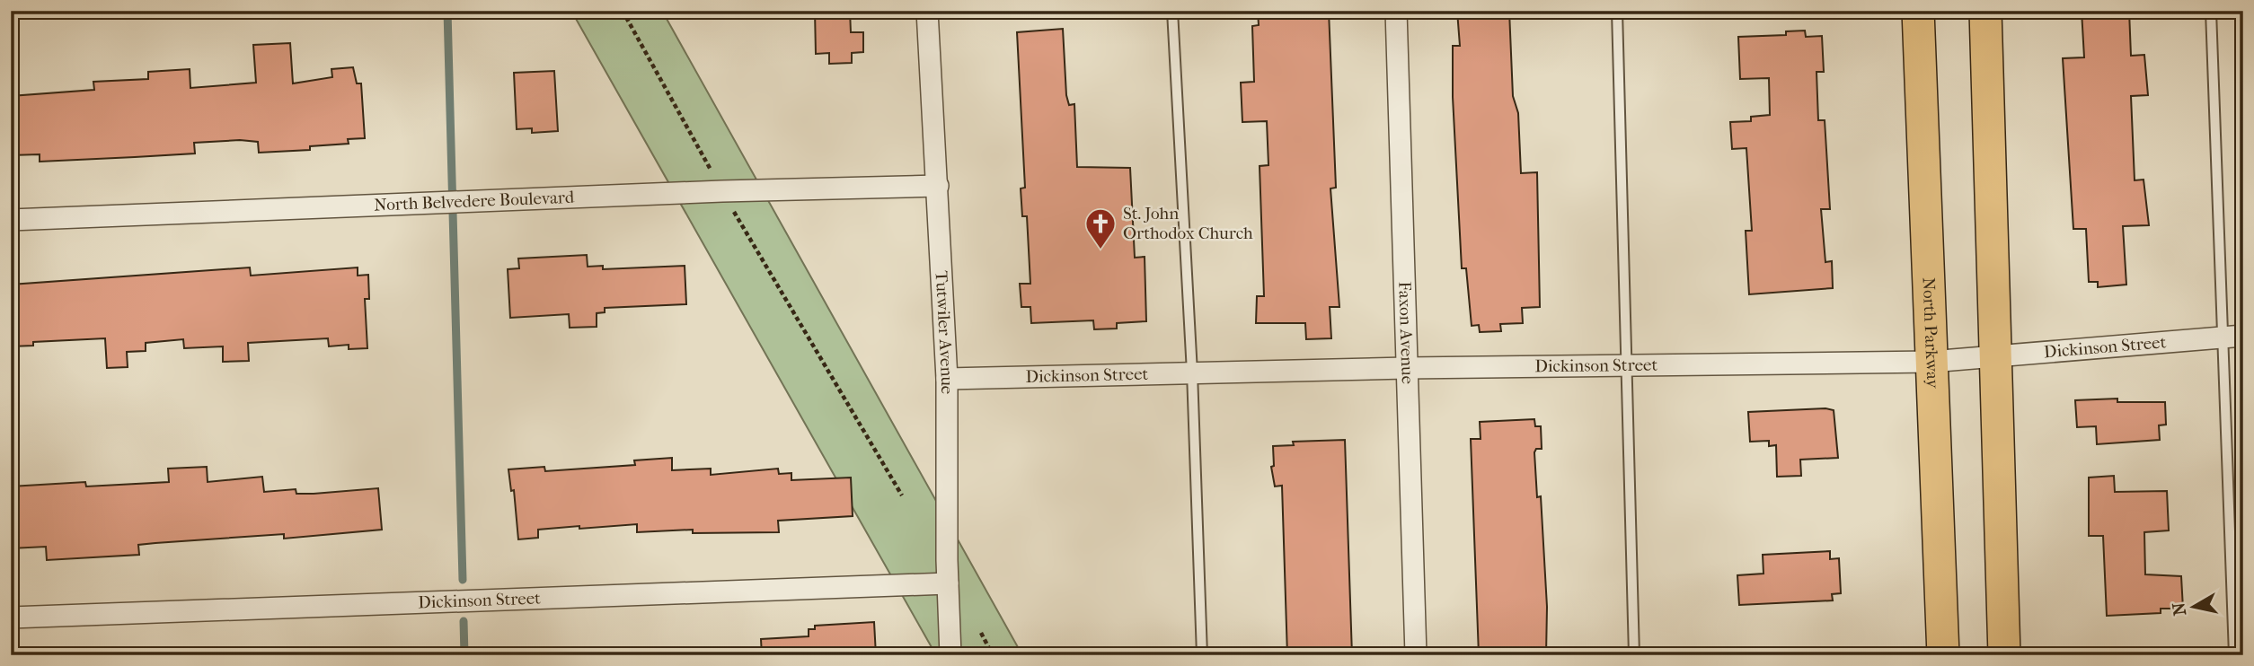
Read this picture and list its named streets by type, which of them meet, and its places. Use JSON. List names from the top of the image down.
{
  "streets": {
    "main road": ["North Parkway"],
    "street": [
      "North Belvedere Boulevard",
      "Tutwiler Avenue",
      "Faxon Avenue",
      "Dickinson Street"
    ]
  },
  "crossings": [
    ["North Belvedere Boulevard", "Tutwiler Avenue"],
    ["Tutwiler Avenue", "Dickinson Street"],
    ["Faxon Avenue", "Dickinson Street"],
    ["North Parkway", "Dickinson Street"]
  ],
  "places": {
    "church": ["St. John Orthodox Church"]
  },
  "north": "left"
}
